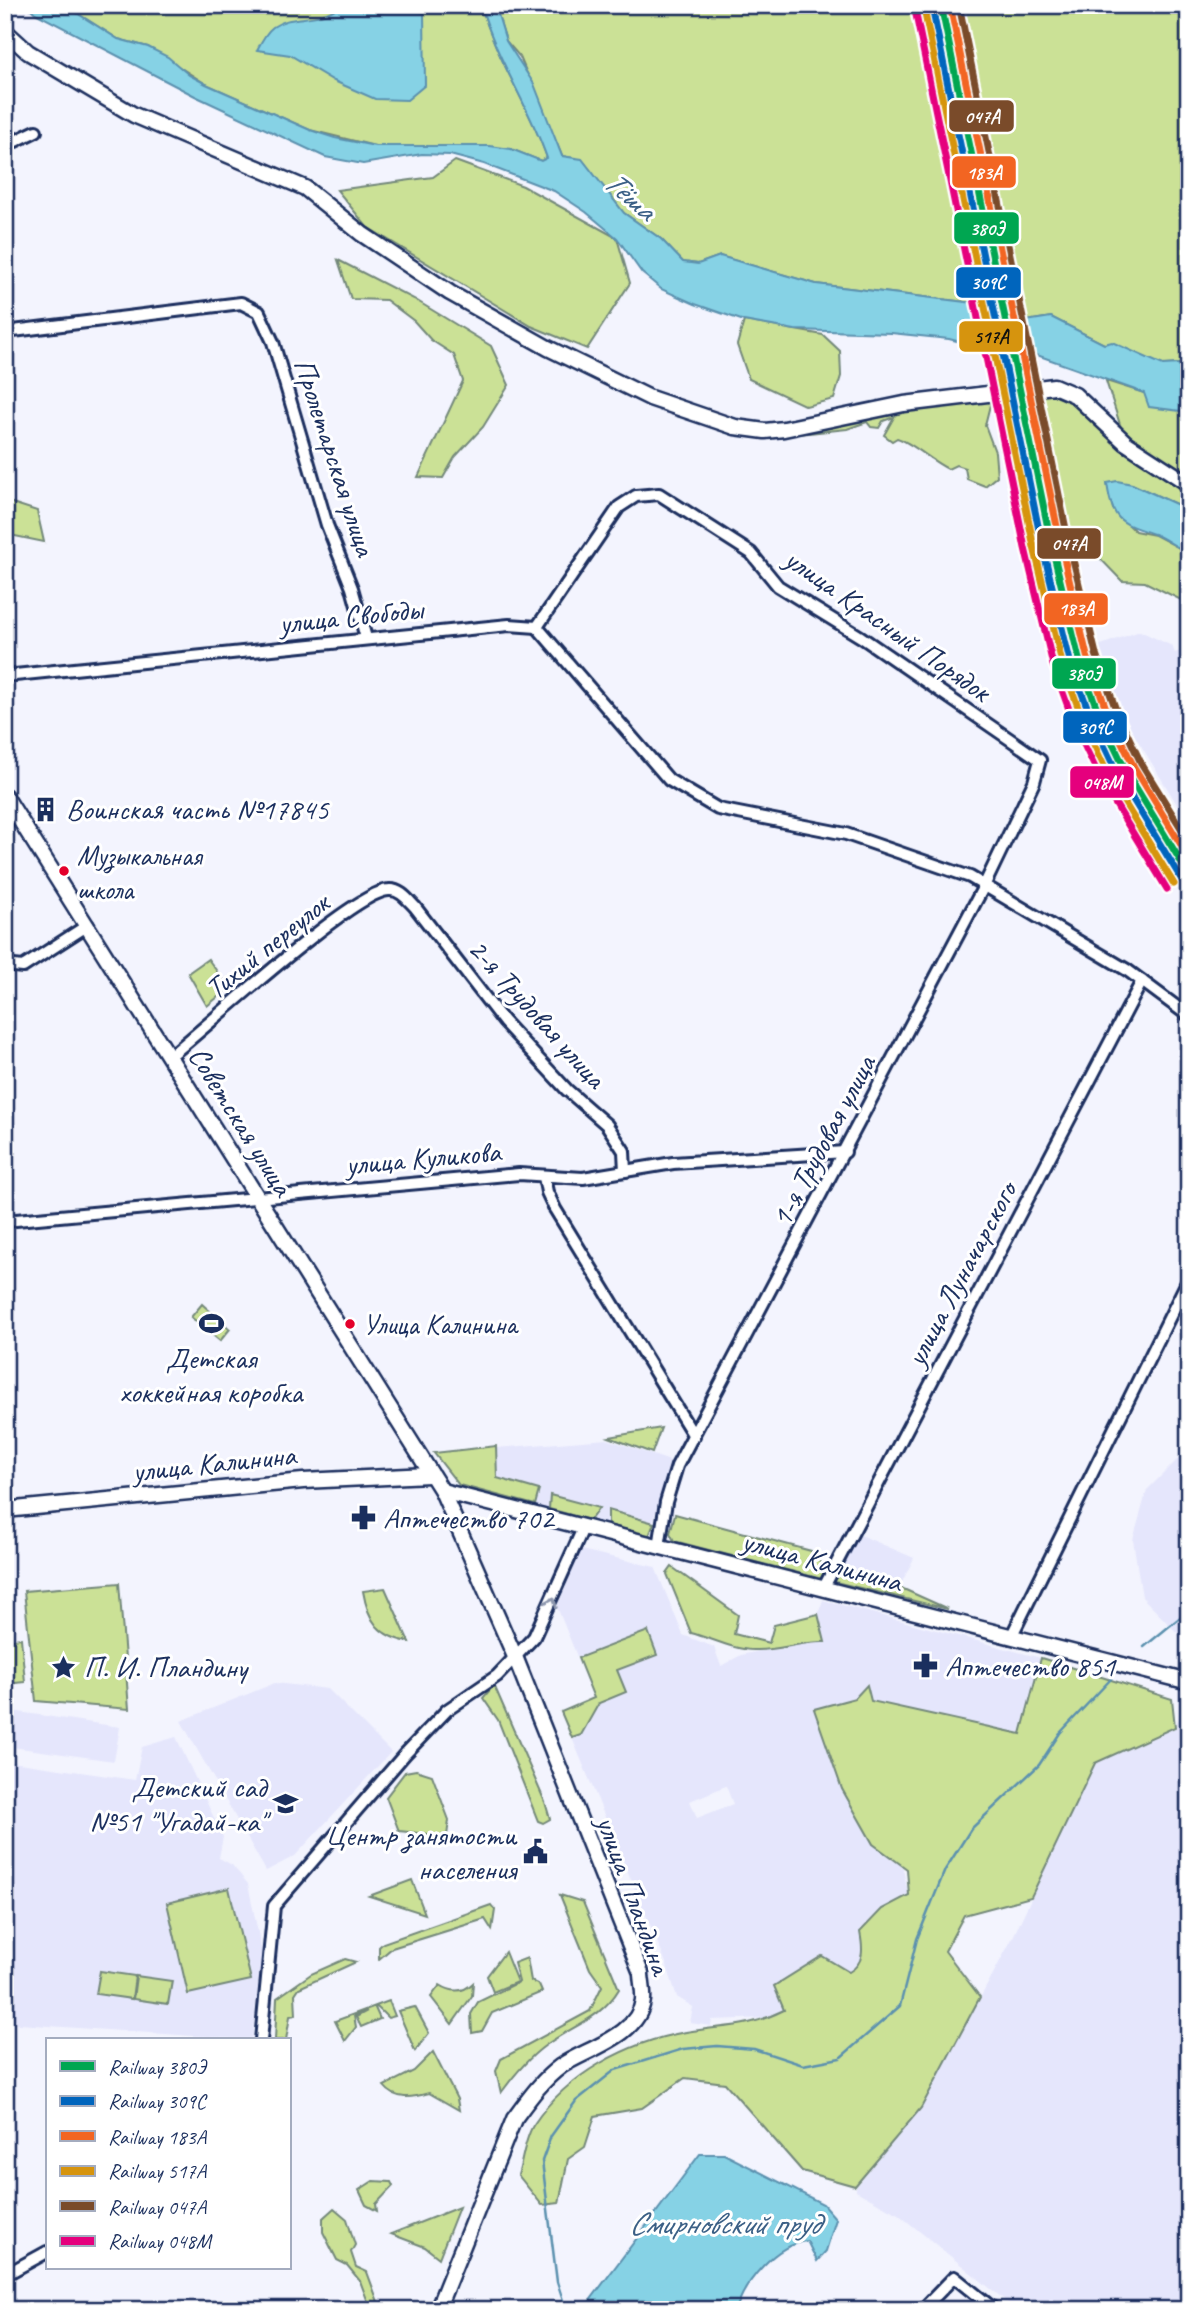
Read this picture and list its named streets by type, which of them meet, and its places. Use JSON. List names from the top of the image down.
{
  "streets": {
    "street": [
      "Пролетарская улица",
      "улица Свободы",
      "улица Красный Порядок",
      "Тихий переулок",
      "2-я Трудовая улица",
      "Советская улица",
      "1-я Трудовая улица",
      "улица Куликова",
      "улица Луначарского",
      "улица Калинина",
      "улица Пландина"
    ]
  },
  "crossings": [
    ["Пролетарская улица", "улица Свободы"],
    ["улица Свободы", "улица Красный Порядок"],
    ["улица Красный Порядок", "1-я Трудовая улица"],
    ["Тихий переулок", "2-я Трудовая улица"],
    ["Тихий переулок", "Советская улица"],
    ["2-я Трудовая улица", "улица Куликова"],
    ["Советская улица", "улица Куликова"],
    ["Советская улица", "улица Калинина"],
    ["Советская улица", "улица Пландина"],
    ["1-я Трудовая улица", "улица Куликова"],
    ["1-я Трудовая улица", "улица Калинина"],
    ["улица Луначарского", "улица Калинина"],
    ["улица Калинина", "улица Пландина"]
  ],
  "water": ["Тёша", "Смирновский пруд"],
  "places": {
    "building": ["Воинская часть №17845"],
    "other": ["Музыкальная школа", "Улица Калинина"],
    "sports": ["Детская хоккейная коробка"],
    "pharmacy": ["Аптечество 702", "Аптечество 851"],
    "place": ["П. И. Пландину"],
    "school or university": ["Детский сад №51 \"Угадай-ка\""],
    "public building": ["Центр занятости населения"]
  },
  "lines": [
    "rail line 380Э",
    "rail line 183А",
    "rail line 047А",
    "rail line 309С",
    "rail line 517А",
    "rail line 048М"
  ],
  "legend": [
    "Railway 380Э",
    "Railway 309С",
    "Railway 183А",
    "Railway 517А",
    "Railway 047А",
    "Railway 048М"
  ]
}
